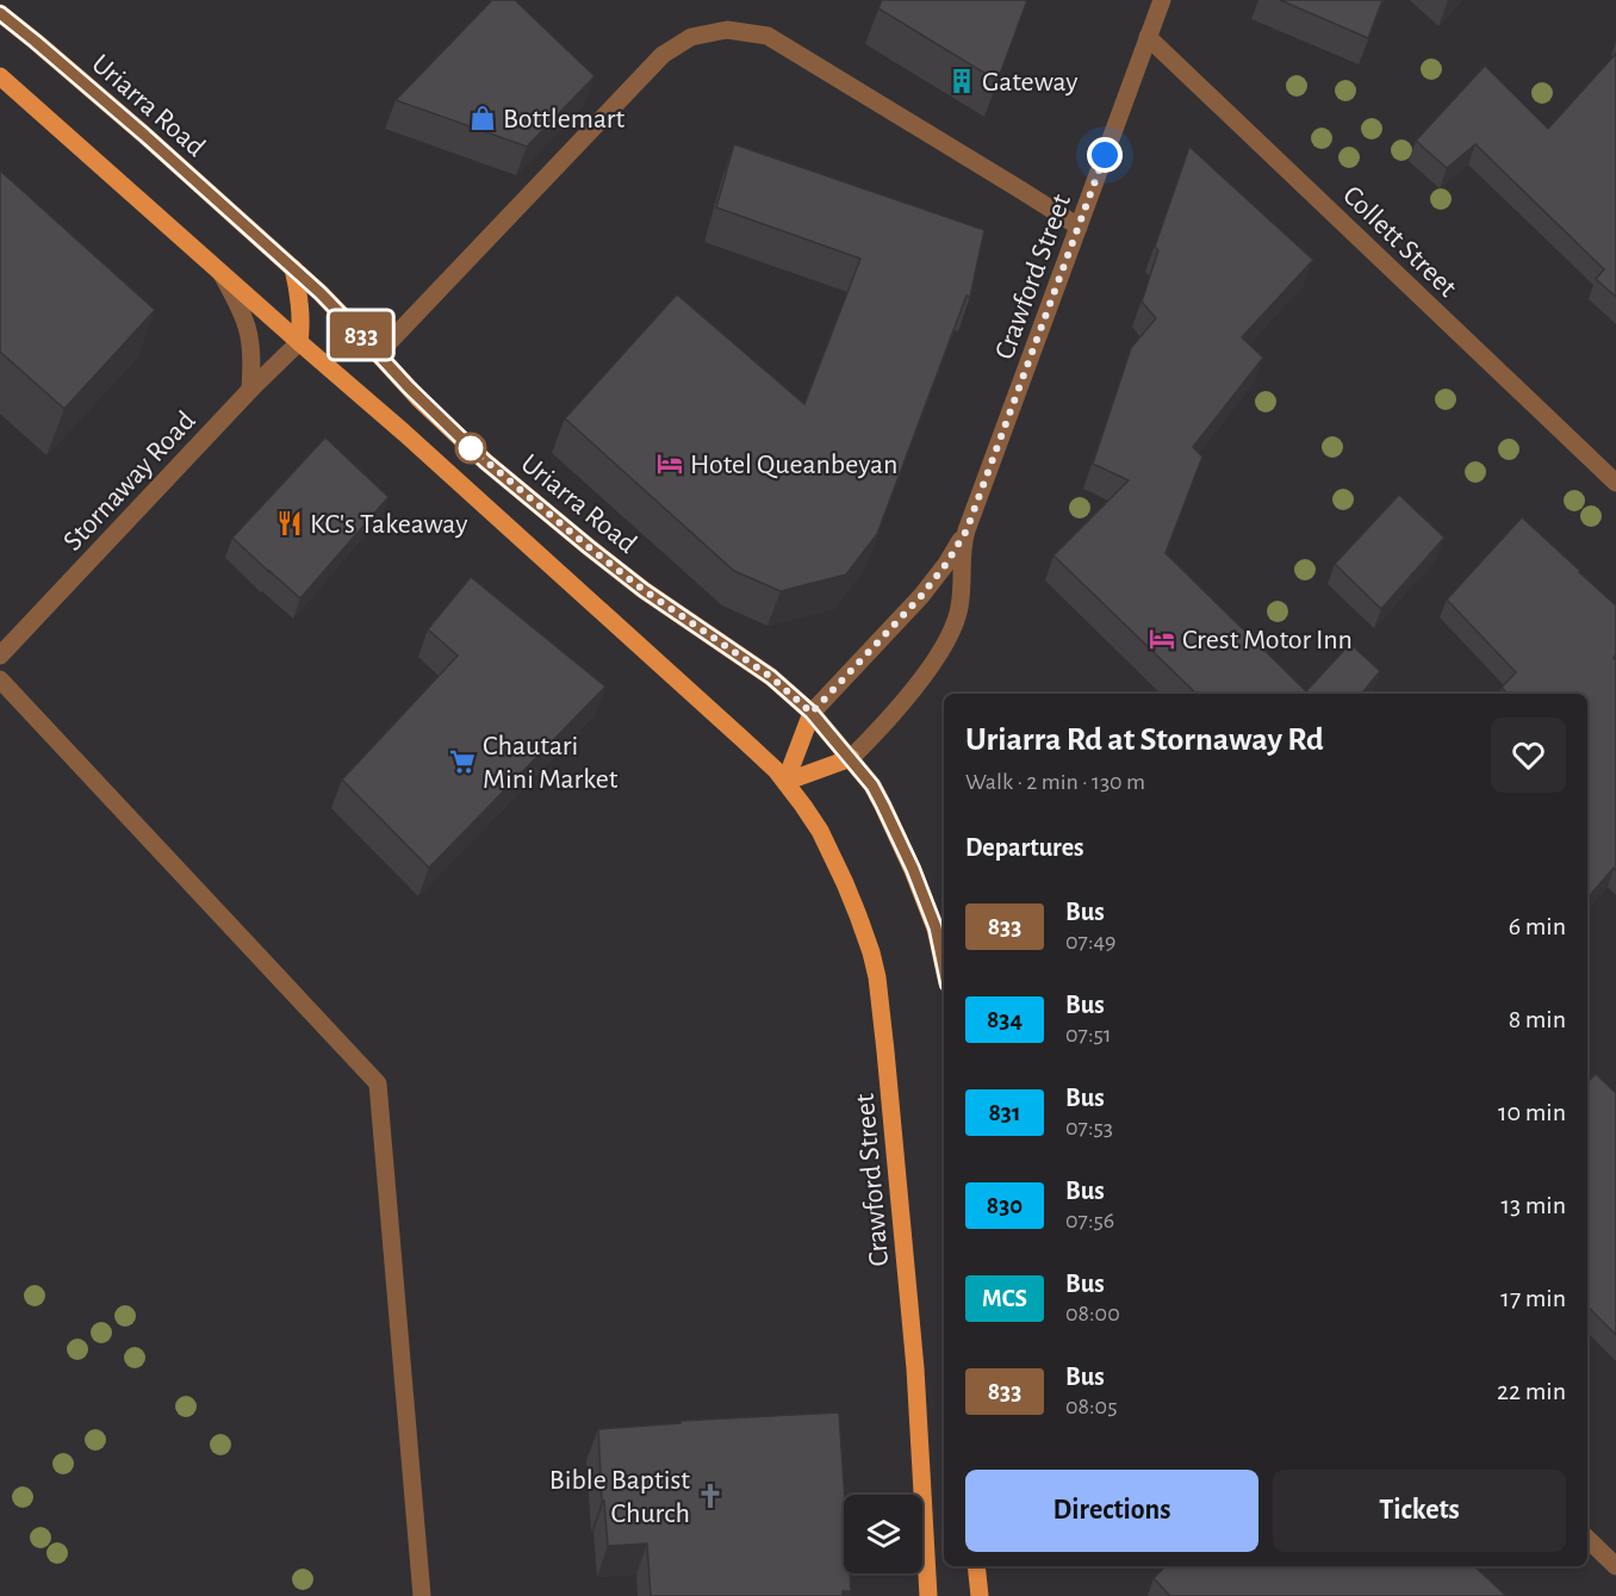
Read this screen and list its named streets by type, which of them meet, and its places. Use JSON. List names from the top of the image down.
{
  "streets": {
    "main road": ["Uriarra Road", "Crawford Street"],
    "street": ["Collett Street", "Stornaway Road"]
  },
  "crossings": [
    ["Uriarra Road", "Crawford Street"],
    ["Collett Street", "Crawford Street"]
  ],
  "places": {
    "building": ["Gateway"],
    "shop": ["Bottlemart"],
    "hotel": ["Hotel Queanbeyan", "Crest Motor Inn"],
    "restaurant": ["KC's Takeaway"],
    "supermarket": ["Chautari Mini Market"],
    "church": ["Bible Baptist Church"]
  },
  "lines": ["bus line 833"],
  "page": {
    "on_map": "833",
    "heading": [
      ["Uriarra Rd at Stornaway Rd", "Walk · 2 min · 130 m"],
      "Departures"
    ],
    "list": [
      {
        "mark": "833",
        "name": "Bus",
        "note": "07:49",
        "value": "6 min"
      },
      {
        "mark": "834",
        "name": "Bus",
        "note": "07:51",
        "value": "8 min"
      },
      {
        "mark": "831",
        "name": "Bus",
        "note": "07:53",
        "value": "10 min"
      },
      {
        "mark": "830",
        "name": "Bus",
        "note": "07:56",
        "value": "13 min"
      },
      {
        "mark": "MCS",
        "name": "Bus",
        "note": "08:00",
        "value": "17 min"
      },
      {
        "mark": "833",
        "name": "Bus",
        "note": "08:05",
        "value": "22 min"
      }
    ],
    "buttons": ["Directions", "Tickets"]
  }
}
